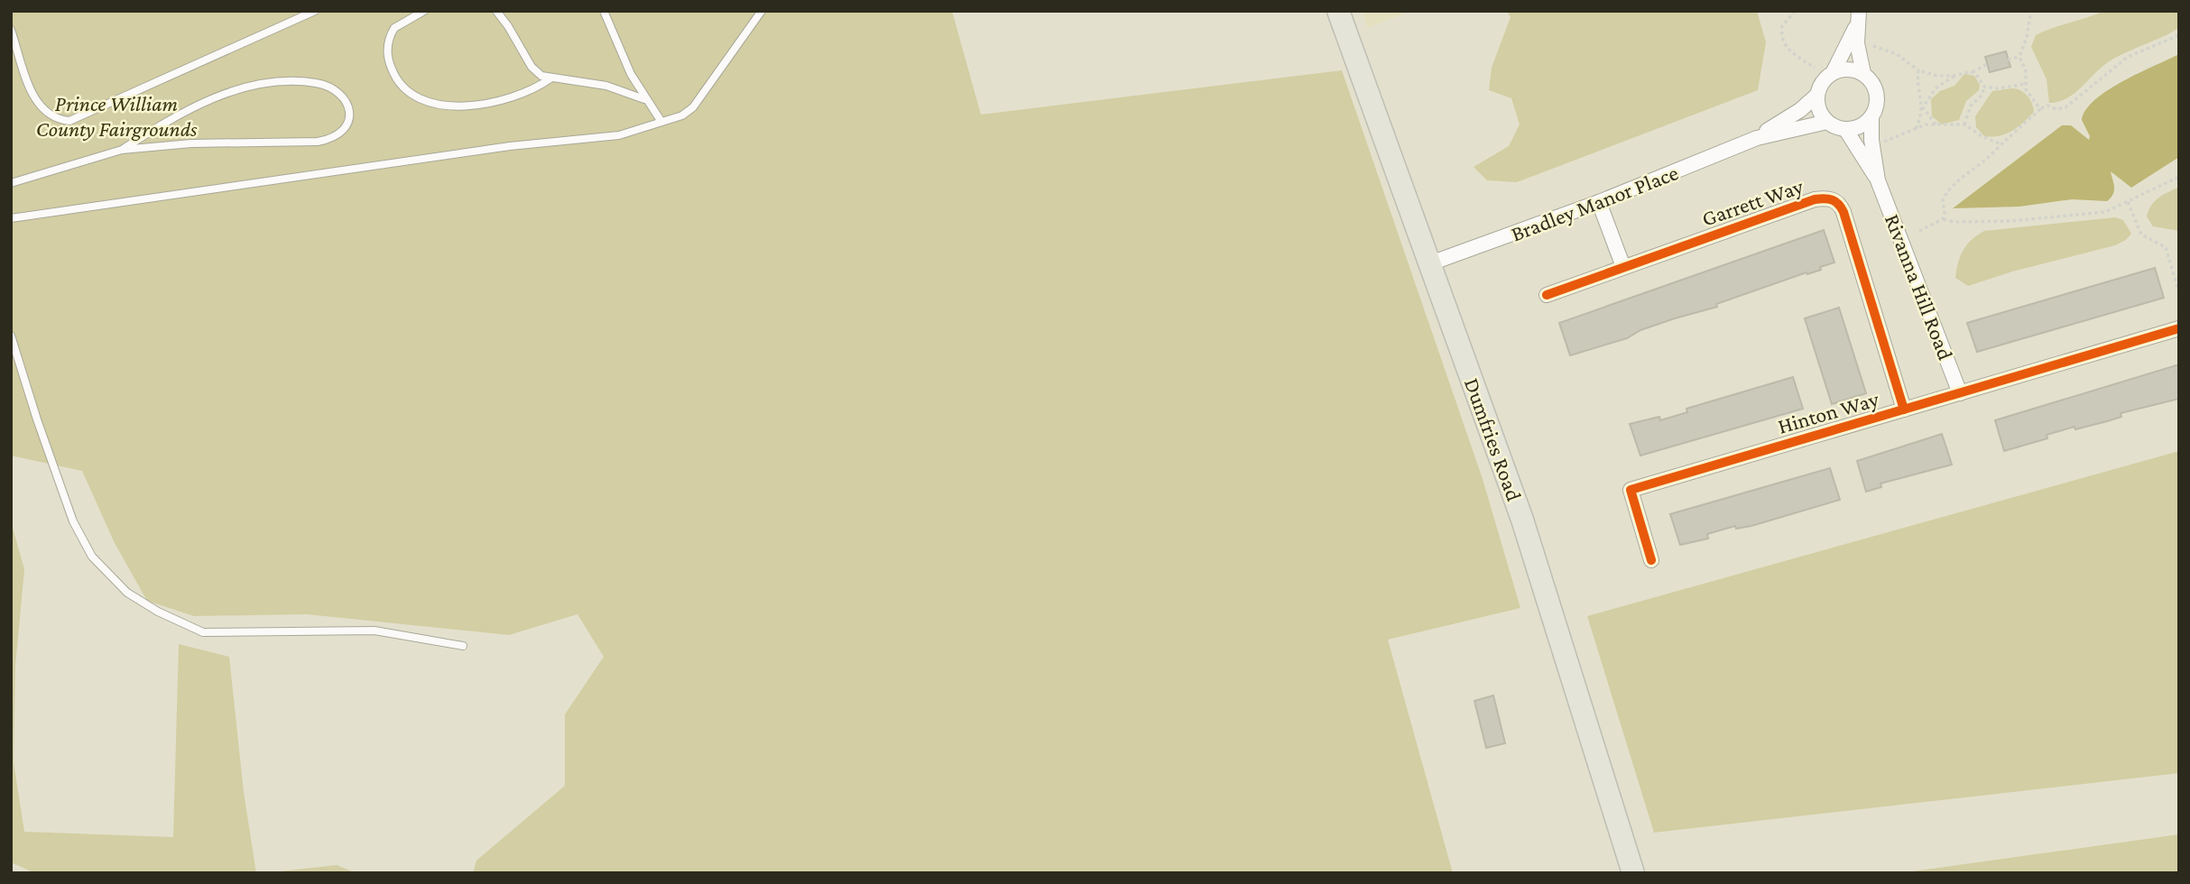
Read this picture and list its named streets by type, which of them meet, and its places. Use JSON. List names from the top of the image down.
{
  "streets": {
    "main road": ["Dumfries Road"],
    "street": [
      "Garrett Way",
      "Bradley Manor Place",
      "Rivanna Hill Road",
      "Hinton Way"
    ]
  },
  "crossings": [
    ["Garrett Way", "Hinton Way"],
    ["Bradley Manor Place", "Rivanna Hill Road"],
    ["Bradley Manor Place", "Dumfries Road"],
    ["Rivanna Hill Road", "Hinton Way"]
  ],
  "parks": ["Prince William County Fairgrounds"]
}
